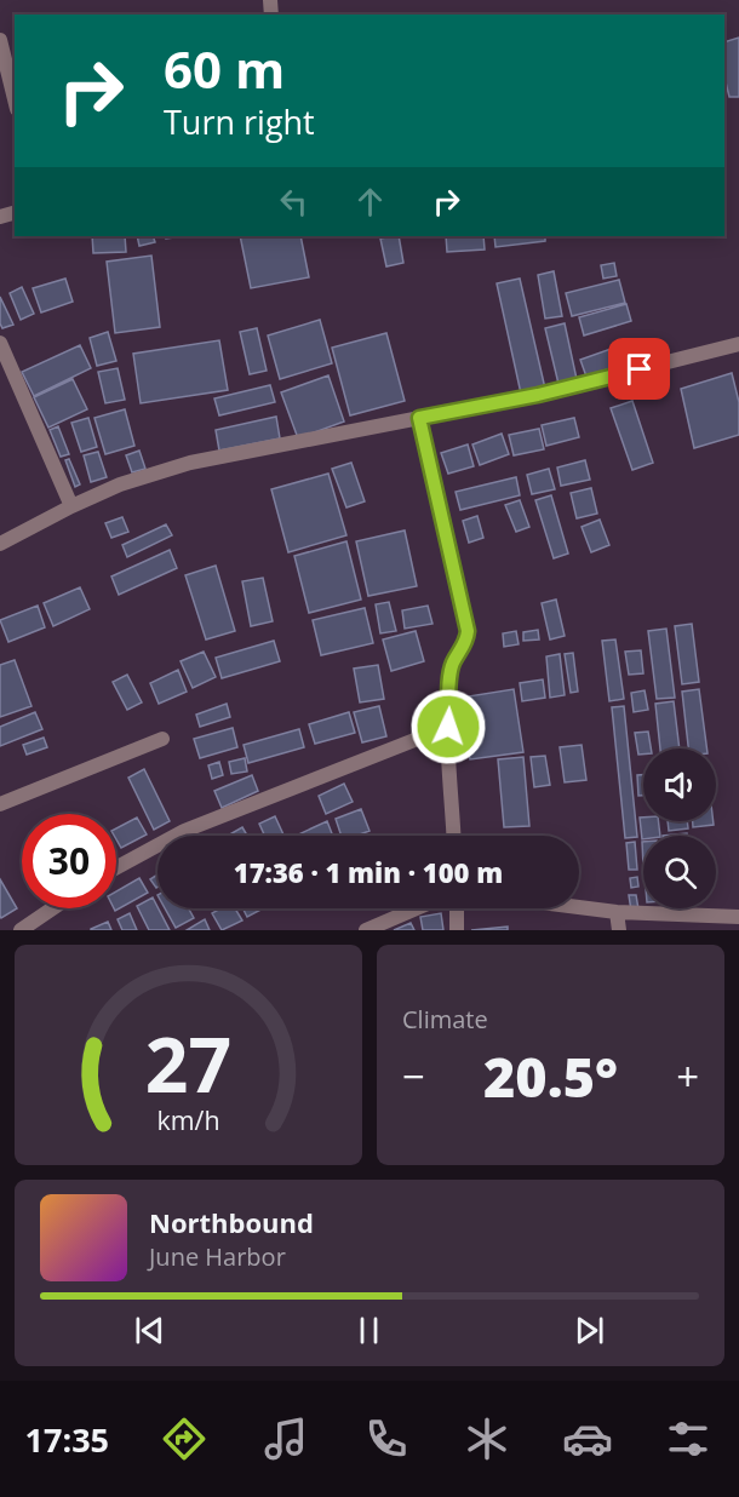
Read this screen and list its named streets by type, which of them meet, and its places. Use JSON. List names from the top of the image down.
{
  "page": {
    "turn": ["60 m", "Turn right"],
    "limit": "30",
    "trip": "17:36 · 1 min · 100 m",
    "tile": "Climate",
    "heat": ["−", "20.5°", "+"],
    "song": ["Northbound", "June Harbor"],
    "tabs": "17:35",
    "gauge": ["27", "km/h"]
  }
}
